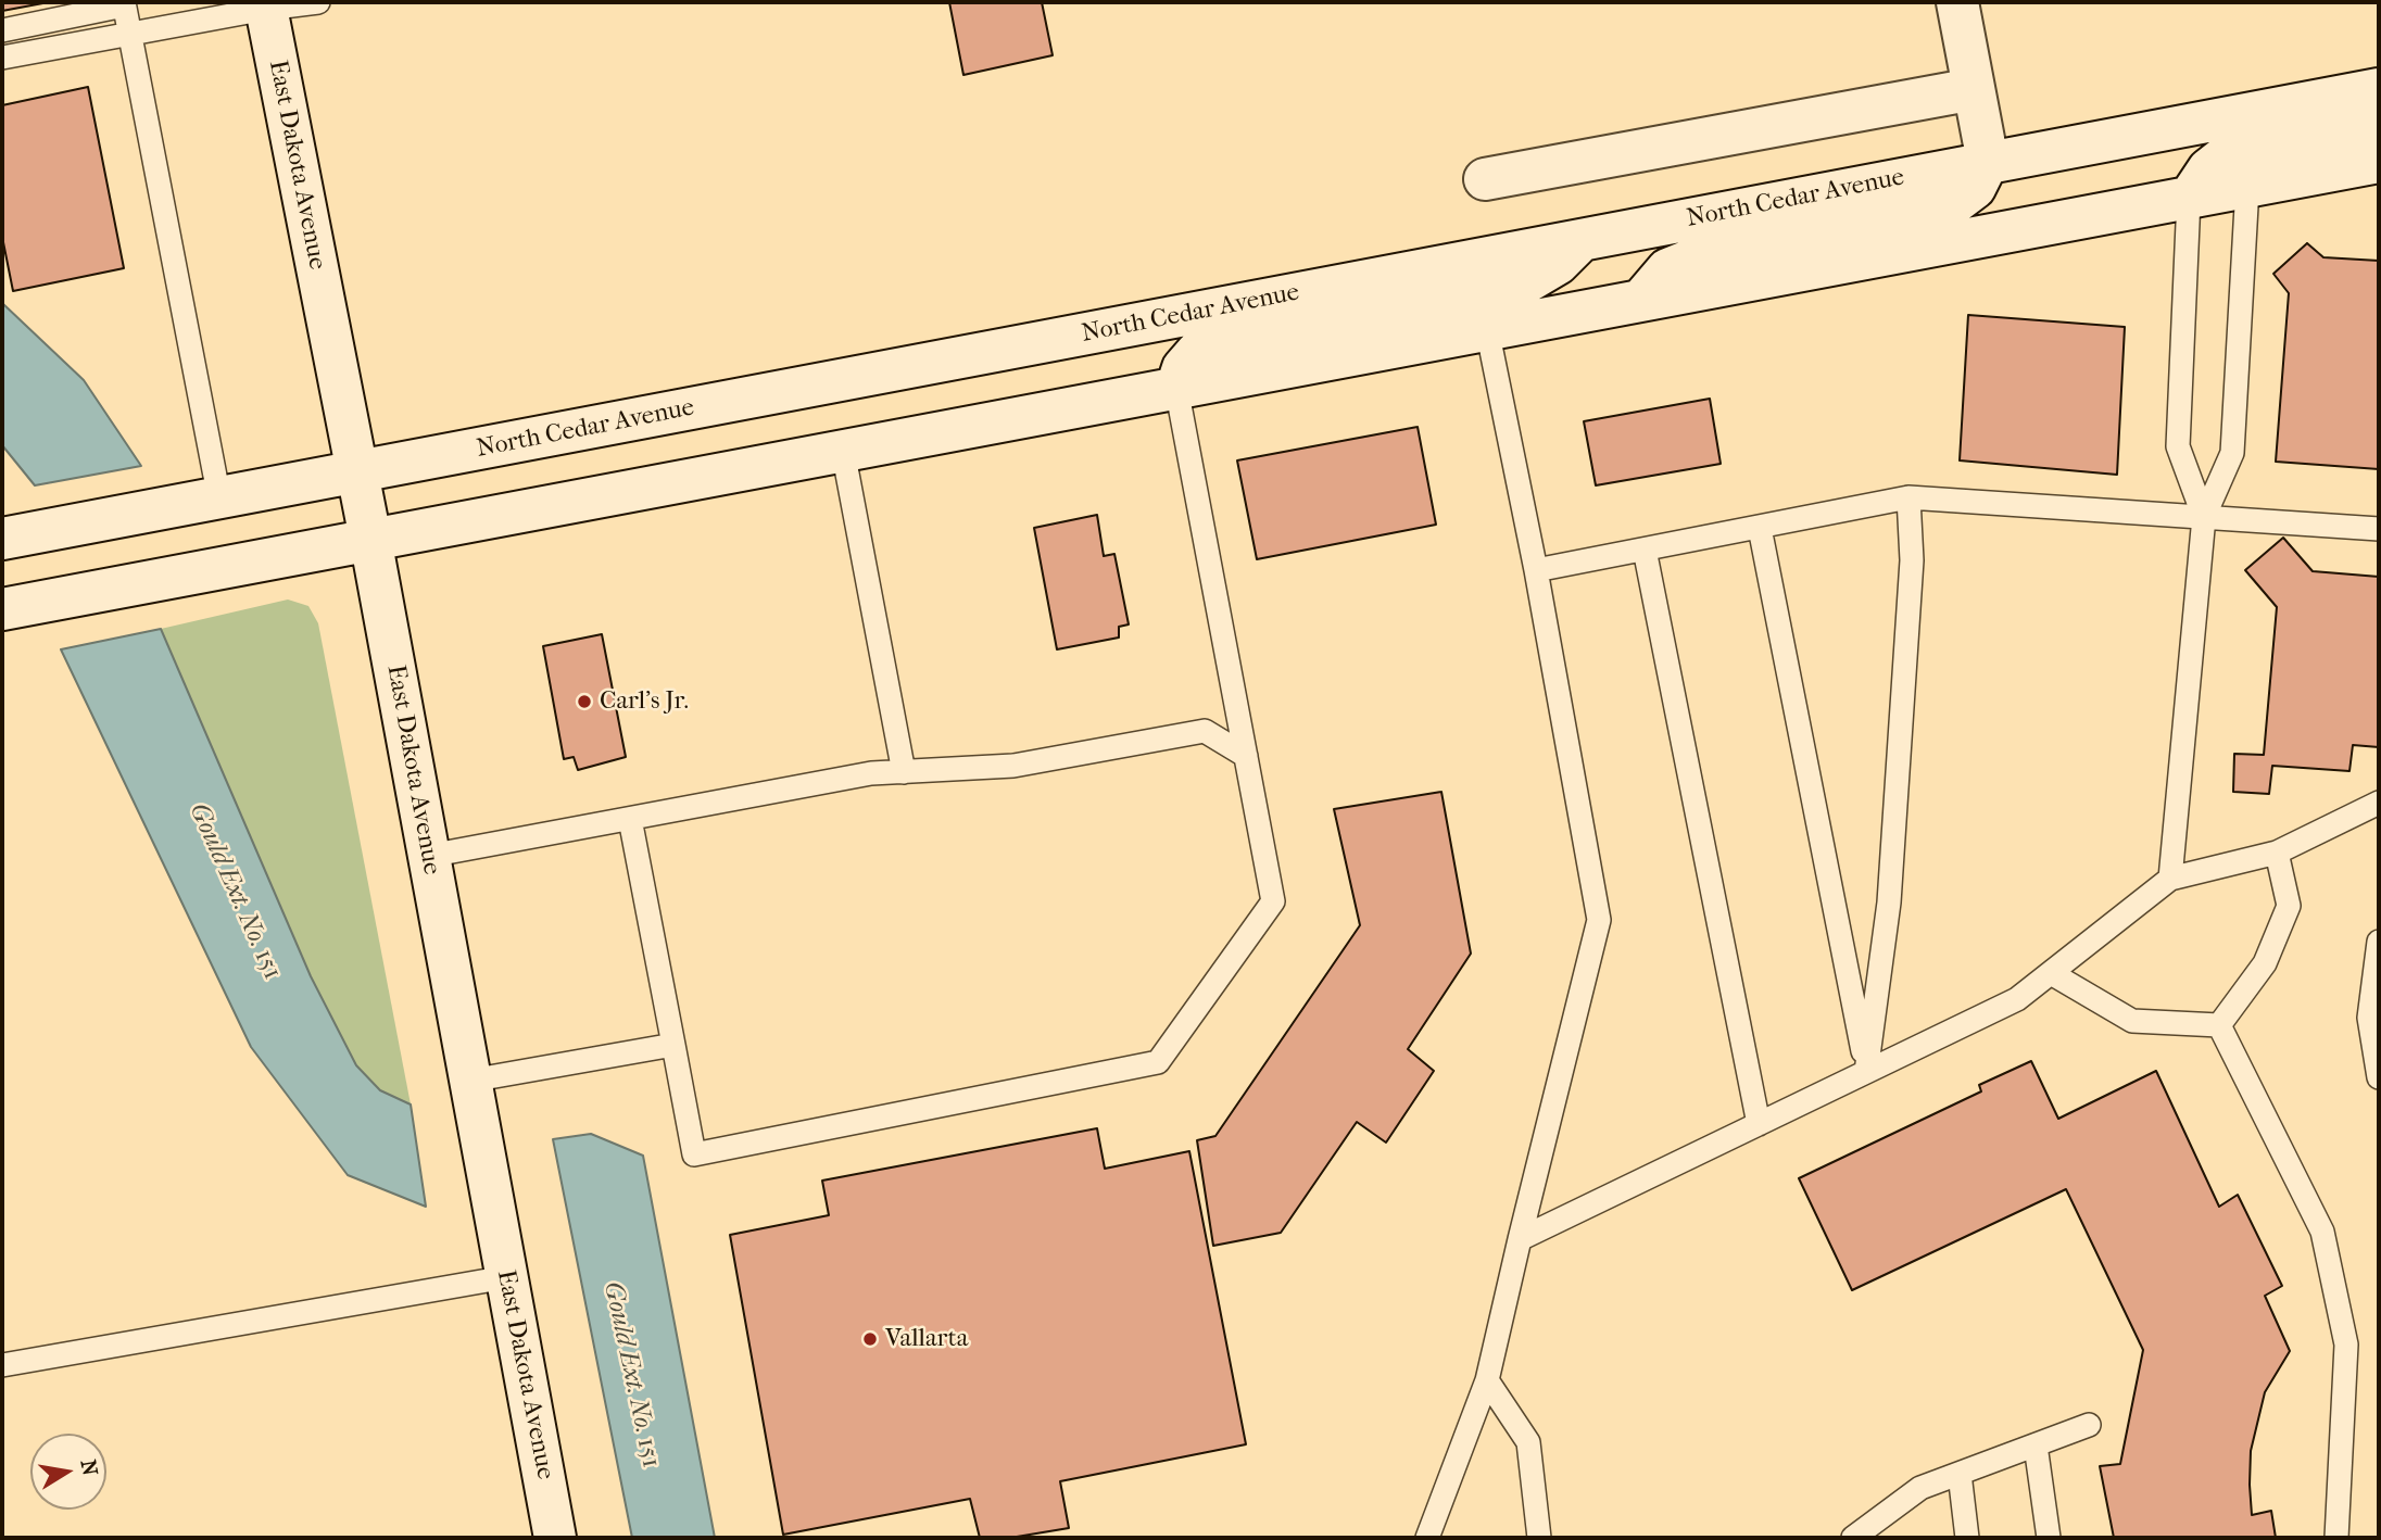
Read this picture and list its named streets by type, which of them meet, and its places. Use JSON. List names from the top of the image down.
{
  "streets": {
    "main road": ["East Dakota Avenue", "North Cedar Avenue"]
  },
  "crossings": [
    ["East Dakota Avenue", "North Cedar Avenue"]
  ],
  "water": ["Gould Ext. No. 151"],
  "places": ["Carl's Jr.", "Vallarta"],
  "north": "right"
}
